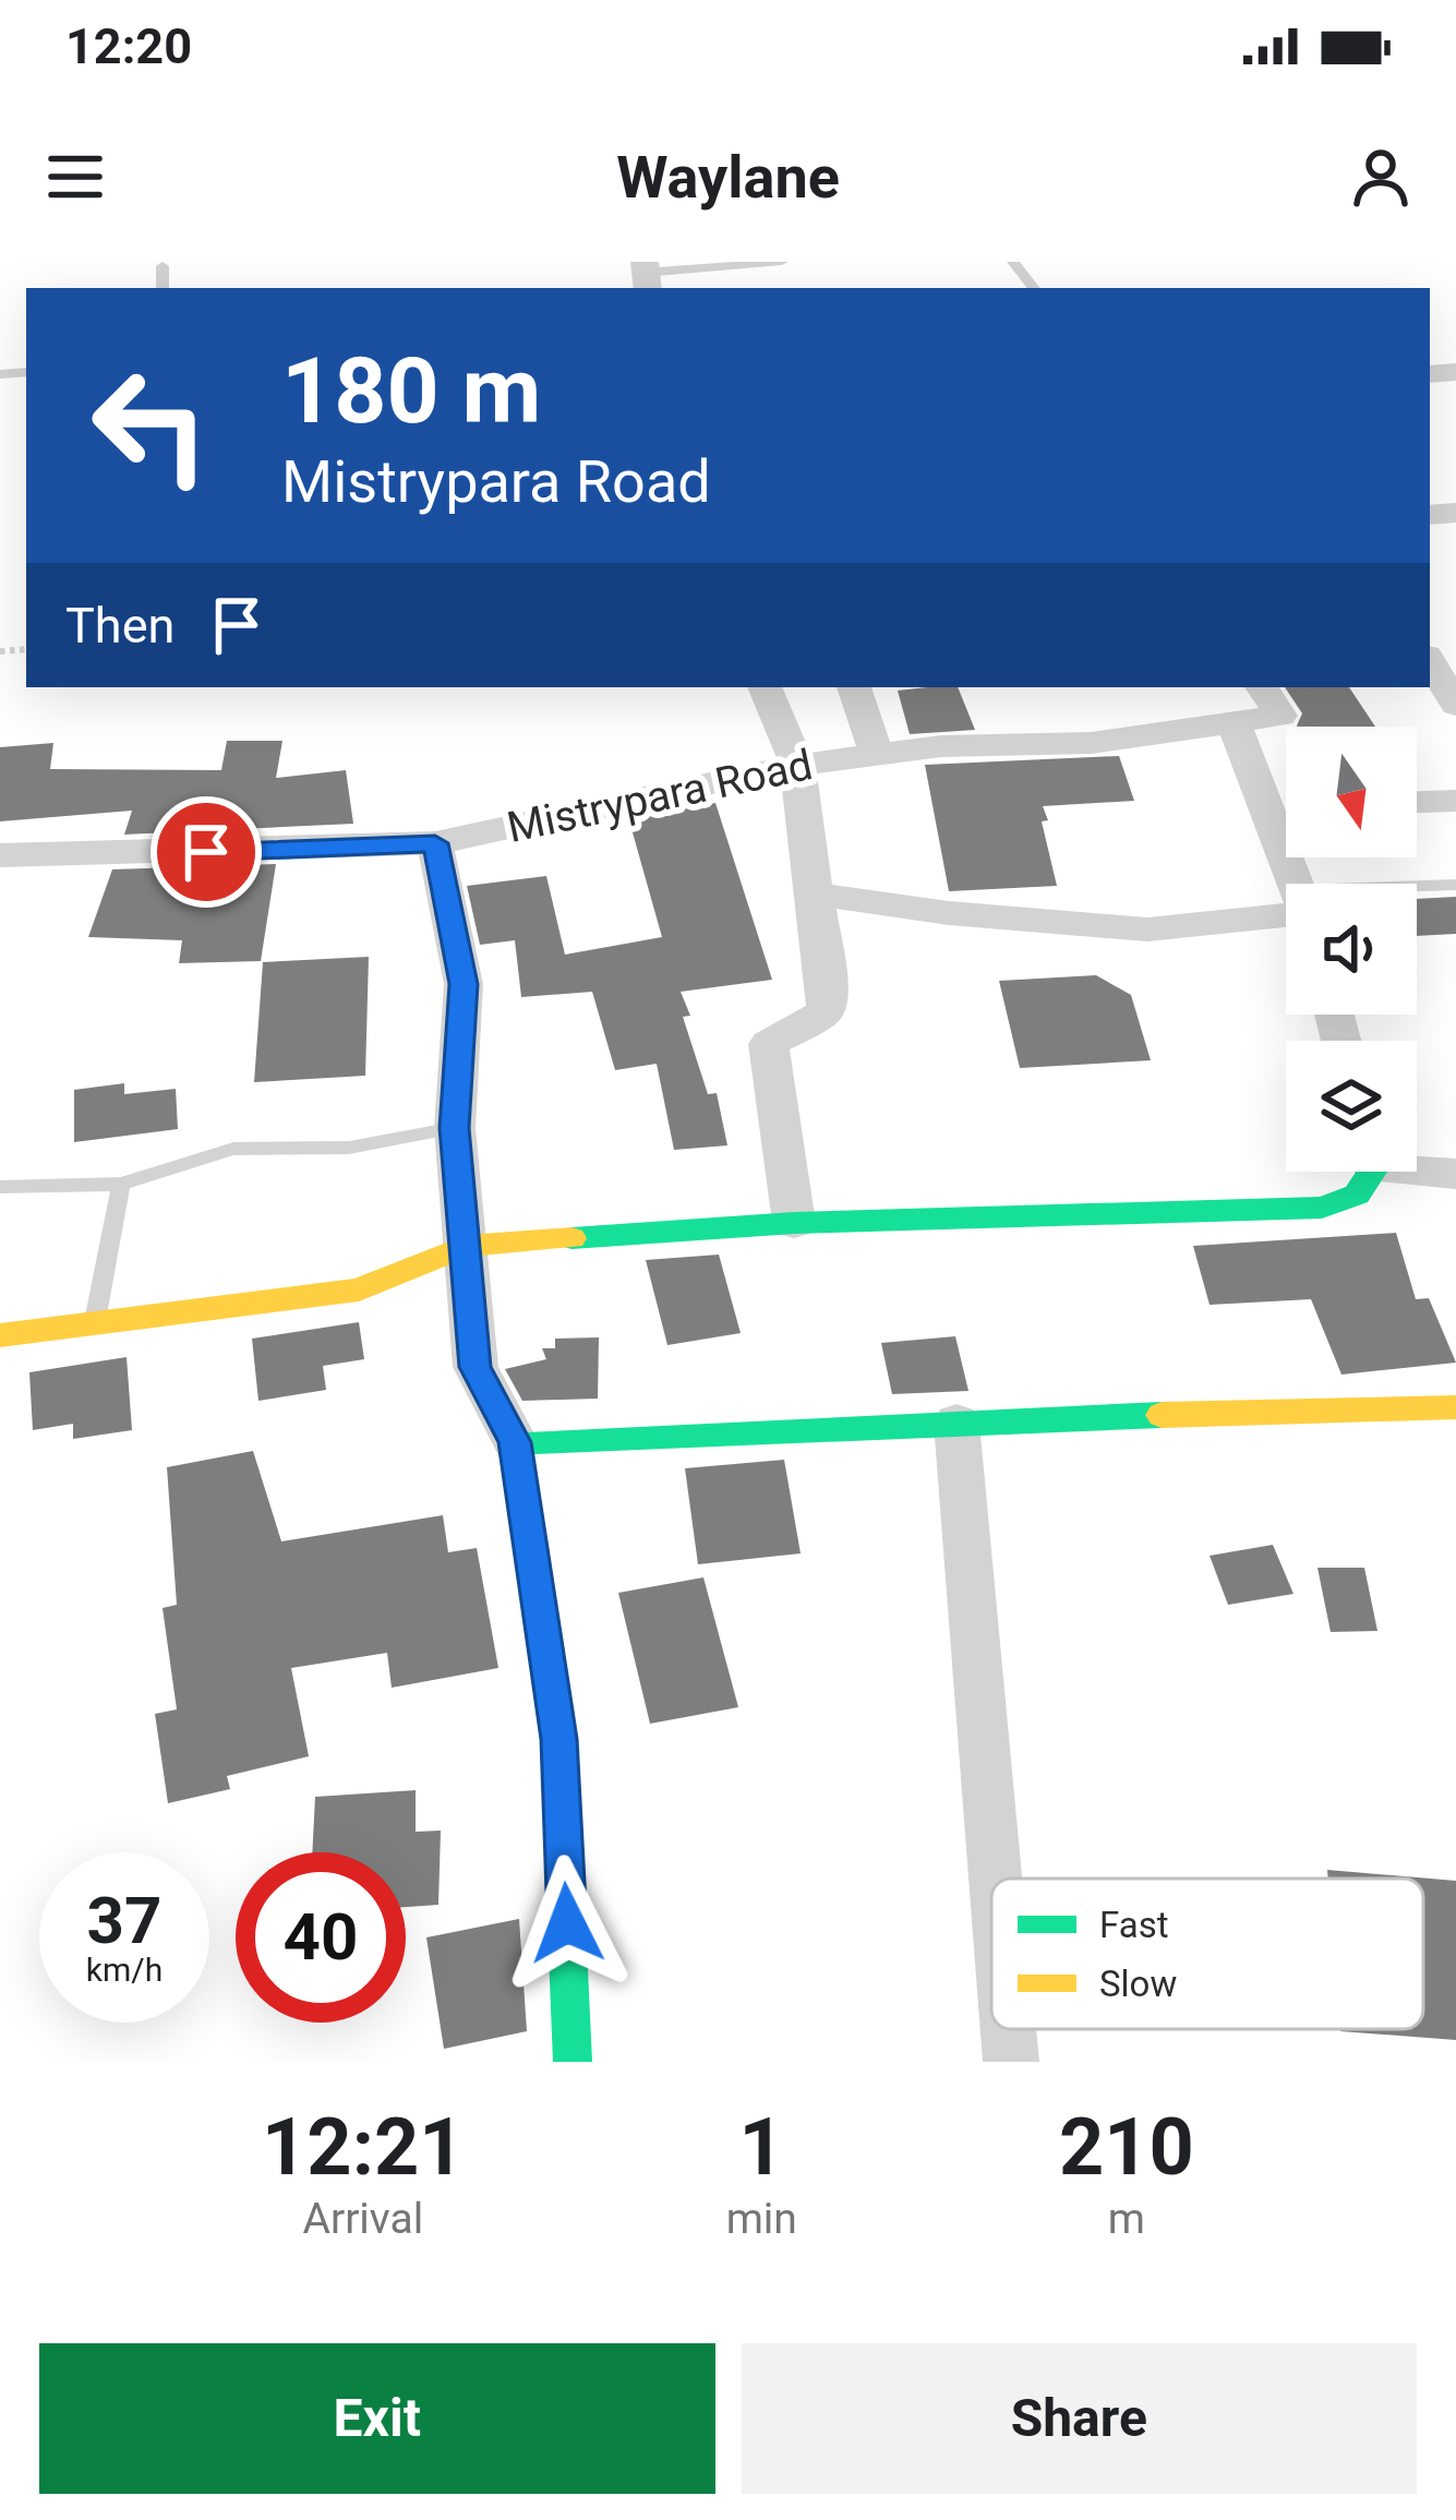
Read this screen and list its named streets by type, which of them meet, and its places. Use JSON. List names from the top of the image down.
{
  "streets": {
    "street": ["Mistrypara Road"]
  },
  "legend": ["Fast", "Slow"],
  "north": "bottom",
  "page": {
    "status": "12:20",
    "header": "Waylane",
    "turn": ["180 m", "Mistrypara Road"],
    "then": "Then",
    "speed": "37 km/h",
    "limit": "40",
    "eta": [
      "12:21",
      "Arrival",
      "1",
      "min",
      "210",
      "m"
    ],
    "buttons": ["Exit", "Share"]
  }
}
